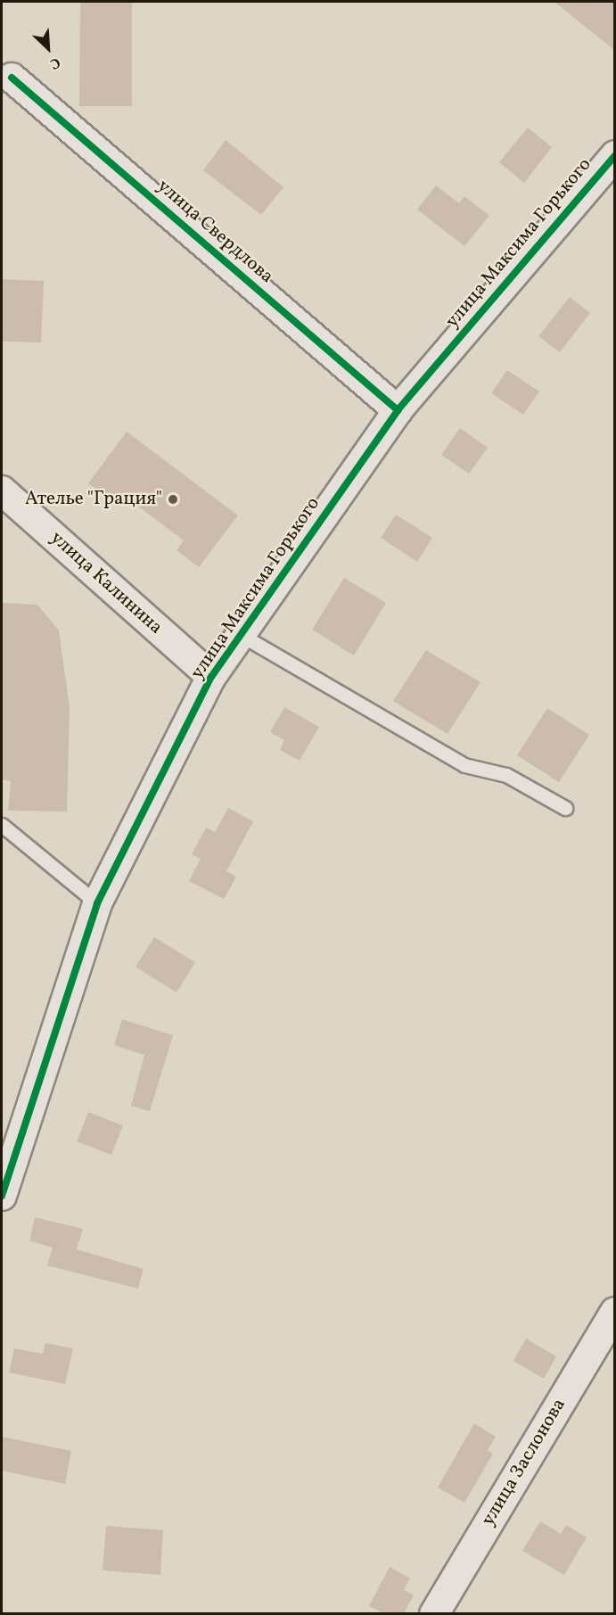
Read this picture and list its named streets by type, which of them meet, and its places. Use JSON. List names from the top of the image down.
{
  "streets": {
    "street": [
      "улица Свердлова",
      "улица Максима Горького",
      "улица Калинина",
      "улица Заслонова"
    ]
  },
  "crossings": [
    ["улица Свердлова", "улица Максима Горького"],
    ["улица Максима Горького", "улица Калинина"]
  ],
  "places": ["Ателье \"Грация\""],
  "north": "bottom right"
}
